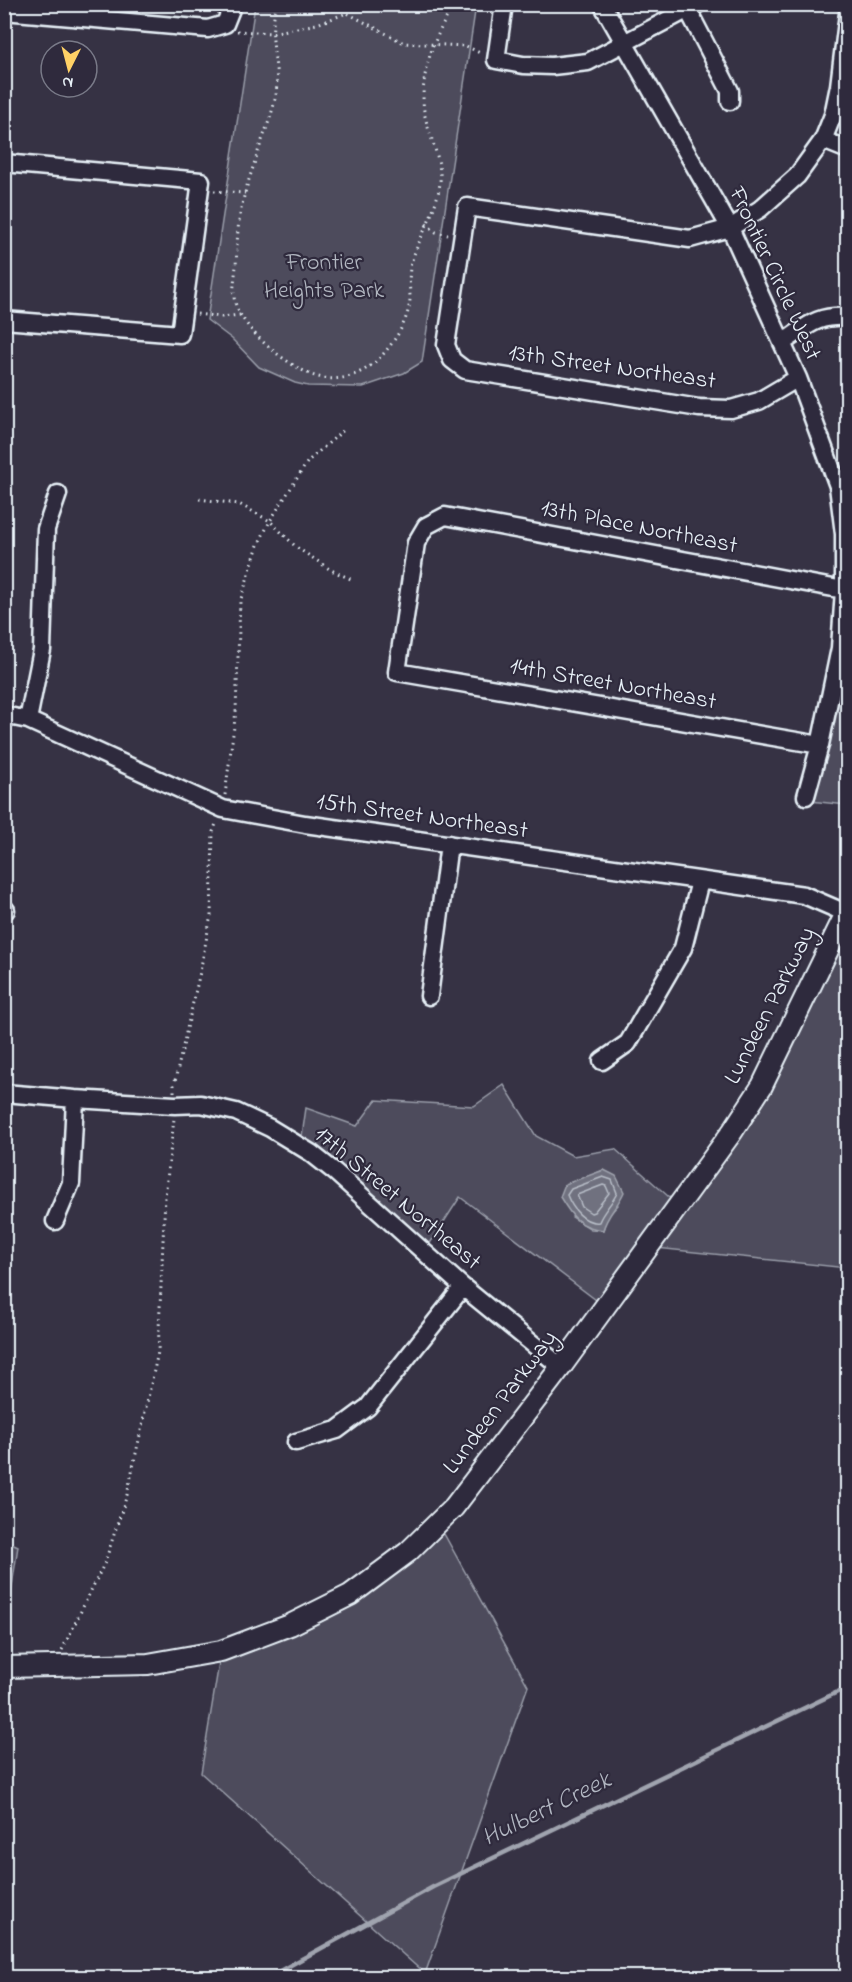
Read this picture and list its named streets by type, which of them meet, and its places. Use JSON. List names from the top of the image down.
{
  "streets": {
    "main road": ["Lundeen Parkway"],
    "street": [
      "Frontier Circle West",
      "13th Street Northeast",
      "13th Place Northeast",
      "14th Street Northeast",
      "15th Street Northeast",
      "17th Street Northeast"
    ]
  },
  "crossings": [
    ["Frontier Circle West", "13th Street Northeast"],
    ["Frontier Circle West", "13th Place Northeast"],
    ["Frontier Circle West", "14th Street Northeast"],
    ["13th Place Northeast", "14th Street Northeast"],
    ["15th Street Northeast", "Lundeen Parkway"],
    ["Lundeen Parkway", "17th Street Northeast"]
  ],
  "water": ["Hulbert Creek"],
  "parks": ["Frontier Heights Park"],
  "north": "bottom"
}
